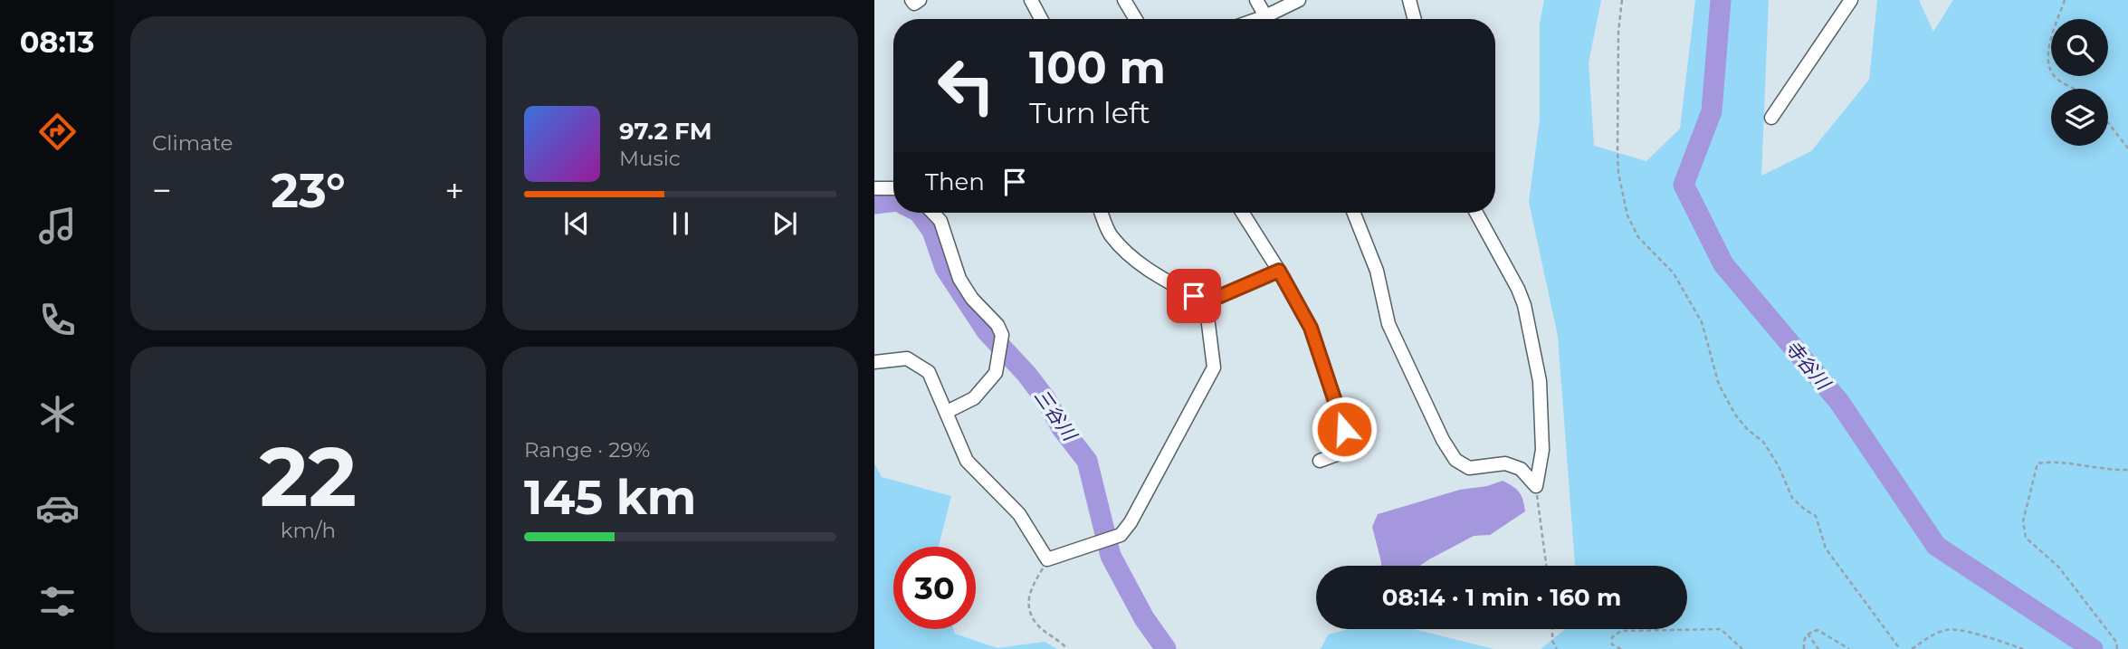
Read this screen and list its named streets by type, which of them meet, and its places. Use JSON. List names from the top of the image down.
{
  "water": ["寺谷川", "三谷川"],
  "page": {
    "tabs": "08:13",
    "tile": [
      "Climate",
      ["22", "km/h"],
      ["Range · 29%", "145 km"]
    ],
    "turn": ["100 m", "Turn left"],
    "song": ["97.2 FM", "Music"],
    "then": "Then",
    "heat": ["−", "23°", "+"],
    "limit": "30",
    "trip": "08:14 · 1 min · 160 m"
  }
}
